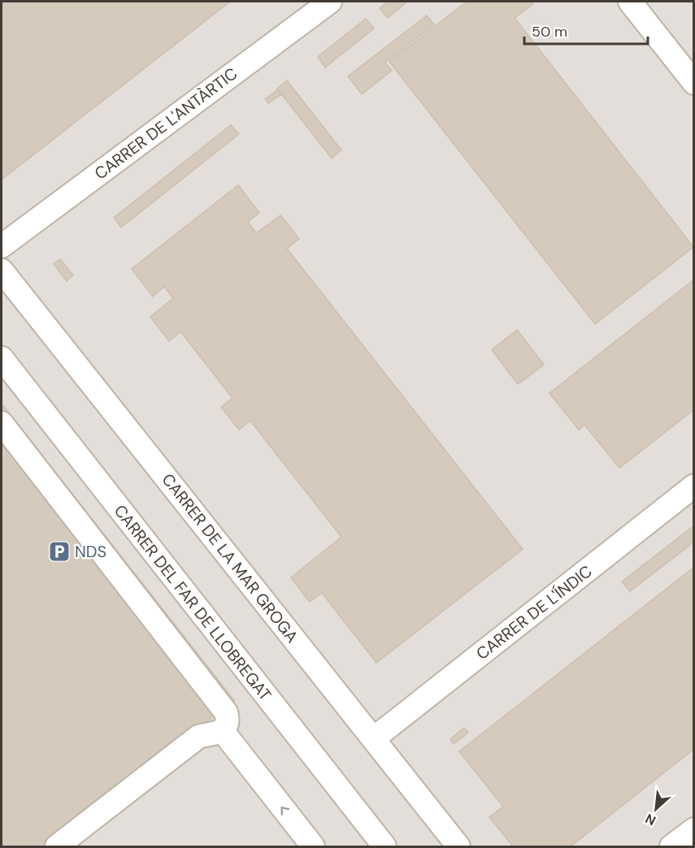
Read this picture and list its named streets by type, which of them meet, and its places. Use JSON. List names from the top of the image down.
{
  "streets": {
    "street": [
      "CARRER DE L'ANTÀRTIC",
      "CARRER DE LA MAR GROGA",
      "CARRER DEL FAR DE LLOBREGAT",
      "CARRER DE L'ÍNDIC"
    ]
  },
  "crossings": [
    ["CARRER DE LA MAR GROGA", "CARRER DE L'ÍNDIC"]
  ],
  "places": {
    "parking": ["NDS"]
  },
  "scale_bar": "50 m",
  "north": "bottom left"
}
